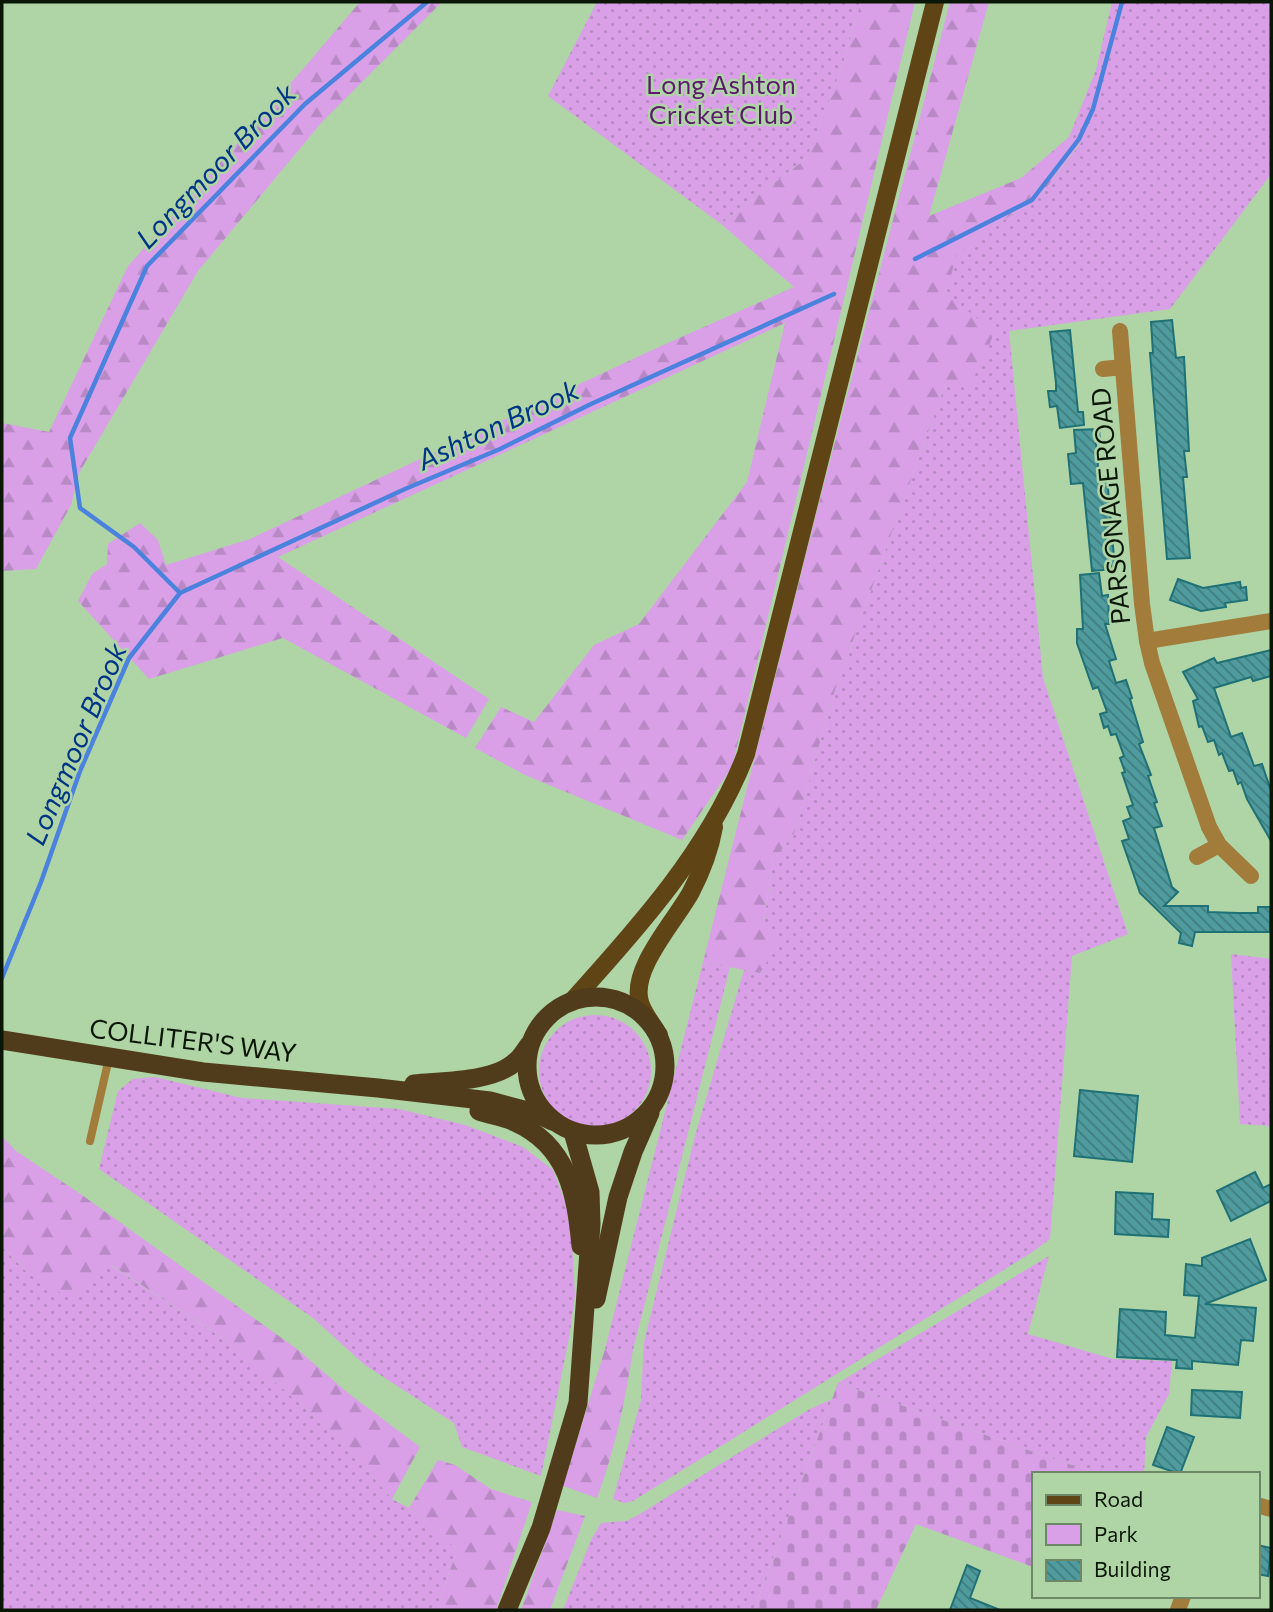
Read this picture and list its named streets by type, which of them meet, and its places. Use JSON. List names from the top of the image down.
{
  "streets": {
    "highway": ["COLLITER'S WAY"],
    "street": ["PARSONAGE ROAD"]
  },
  "water": ["Longmoor Brook", "Ashton Brook"],
  "parks": ["Long Ashton Cricket Club"],
  "legend": ["Road", "Park", "Building"]
}
